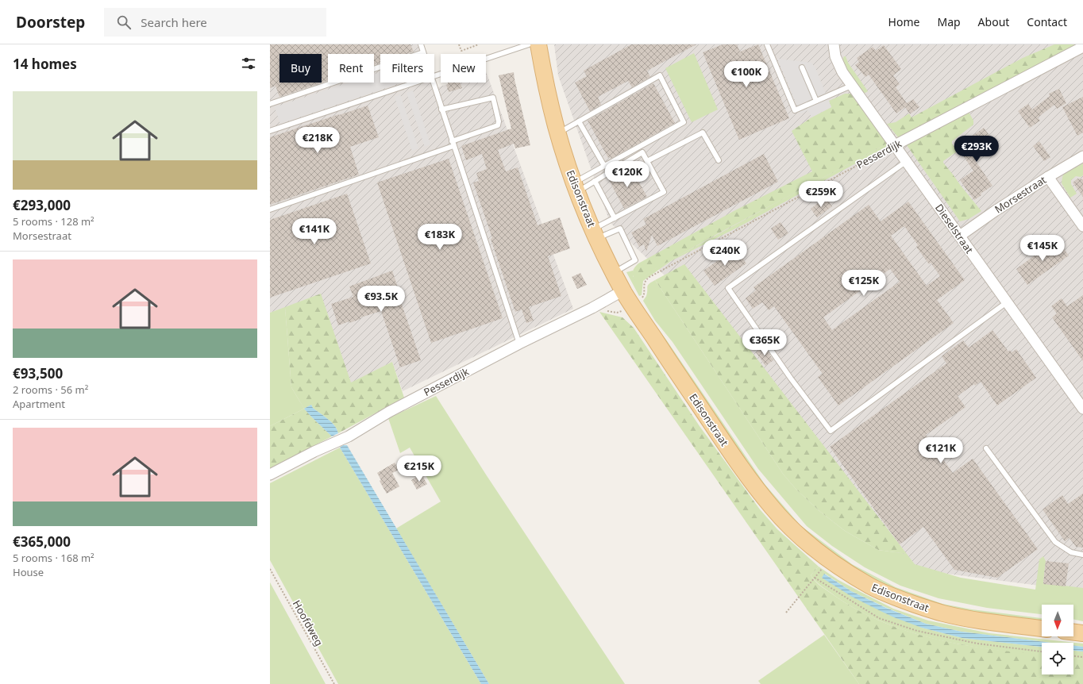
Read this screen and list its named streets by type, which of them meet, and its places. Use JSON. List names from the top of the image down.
{
  "streets": {
    "main road": ["Edisonstraat"],
    "street": ["Pesserdijk", "Morsestraat", "Dieselstraat"],
    "path": ["Hoofdweg"]
  },
  "crossings": [
    ["Pesserdijk", "Edisonstraat"],
    ["Pesserdijk", "Dieselstraat"],
    ["Morsestraat", "Dieselstraat"]
  ],
  "north": "bottom",
  "page": {
    "header": "Doorstep",
    "search": "Search here",
    "nav": [
      "Home",
      "Map",
      "About",
      "Contact"
    ],
    "heading": "14 homes",
    "chip": [
      "Buy",
      "Rent",
      "Filters",
      "New"
    ],
    "price": [
      "€100K",
      "€218K",
      "€293K",
      "€120K",
      "€259K",
      "€141K",
      "€183K",
      "€145K",
      "€240K",
      "€125K",
      "€93.5K",
      "€365K",
      "€121K",
      "€215K"
    ],
    "list": [
      {
        "name": "€293,000",
        "note": "5 rooms · 128 m² · Morsestraat"
      },
      {
        "name": "€93,500",
        "note": "2 rooms · 56 m² · Apartment"
      },
      {
        "name": "€365,000",
        "note": "5 rooms · 168 m² · House"
      }
    ]
  }
}
